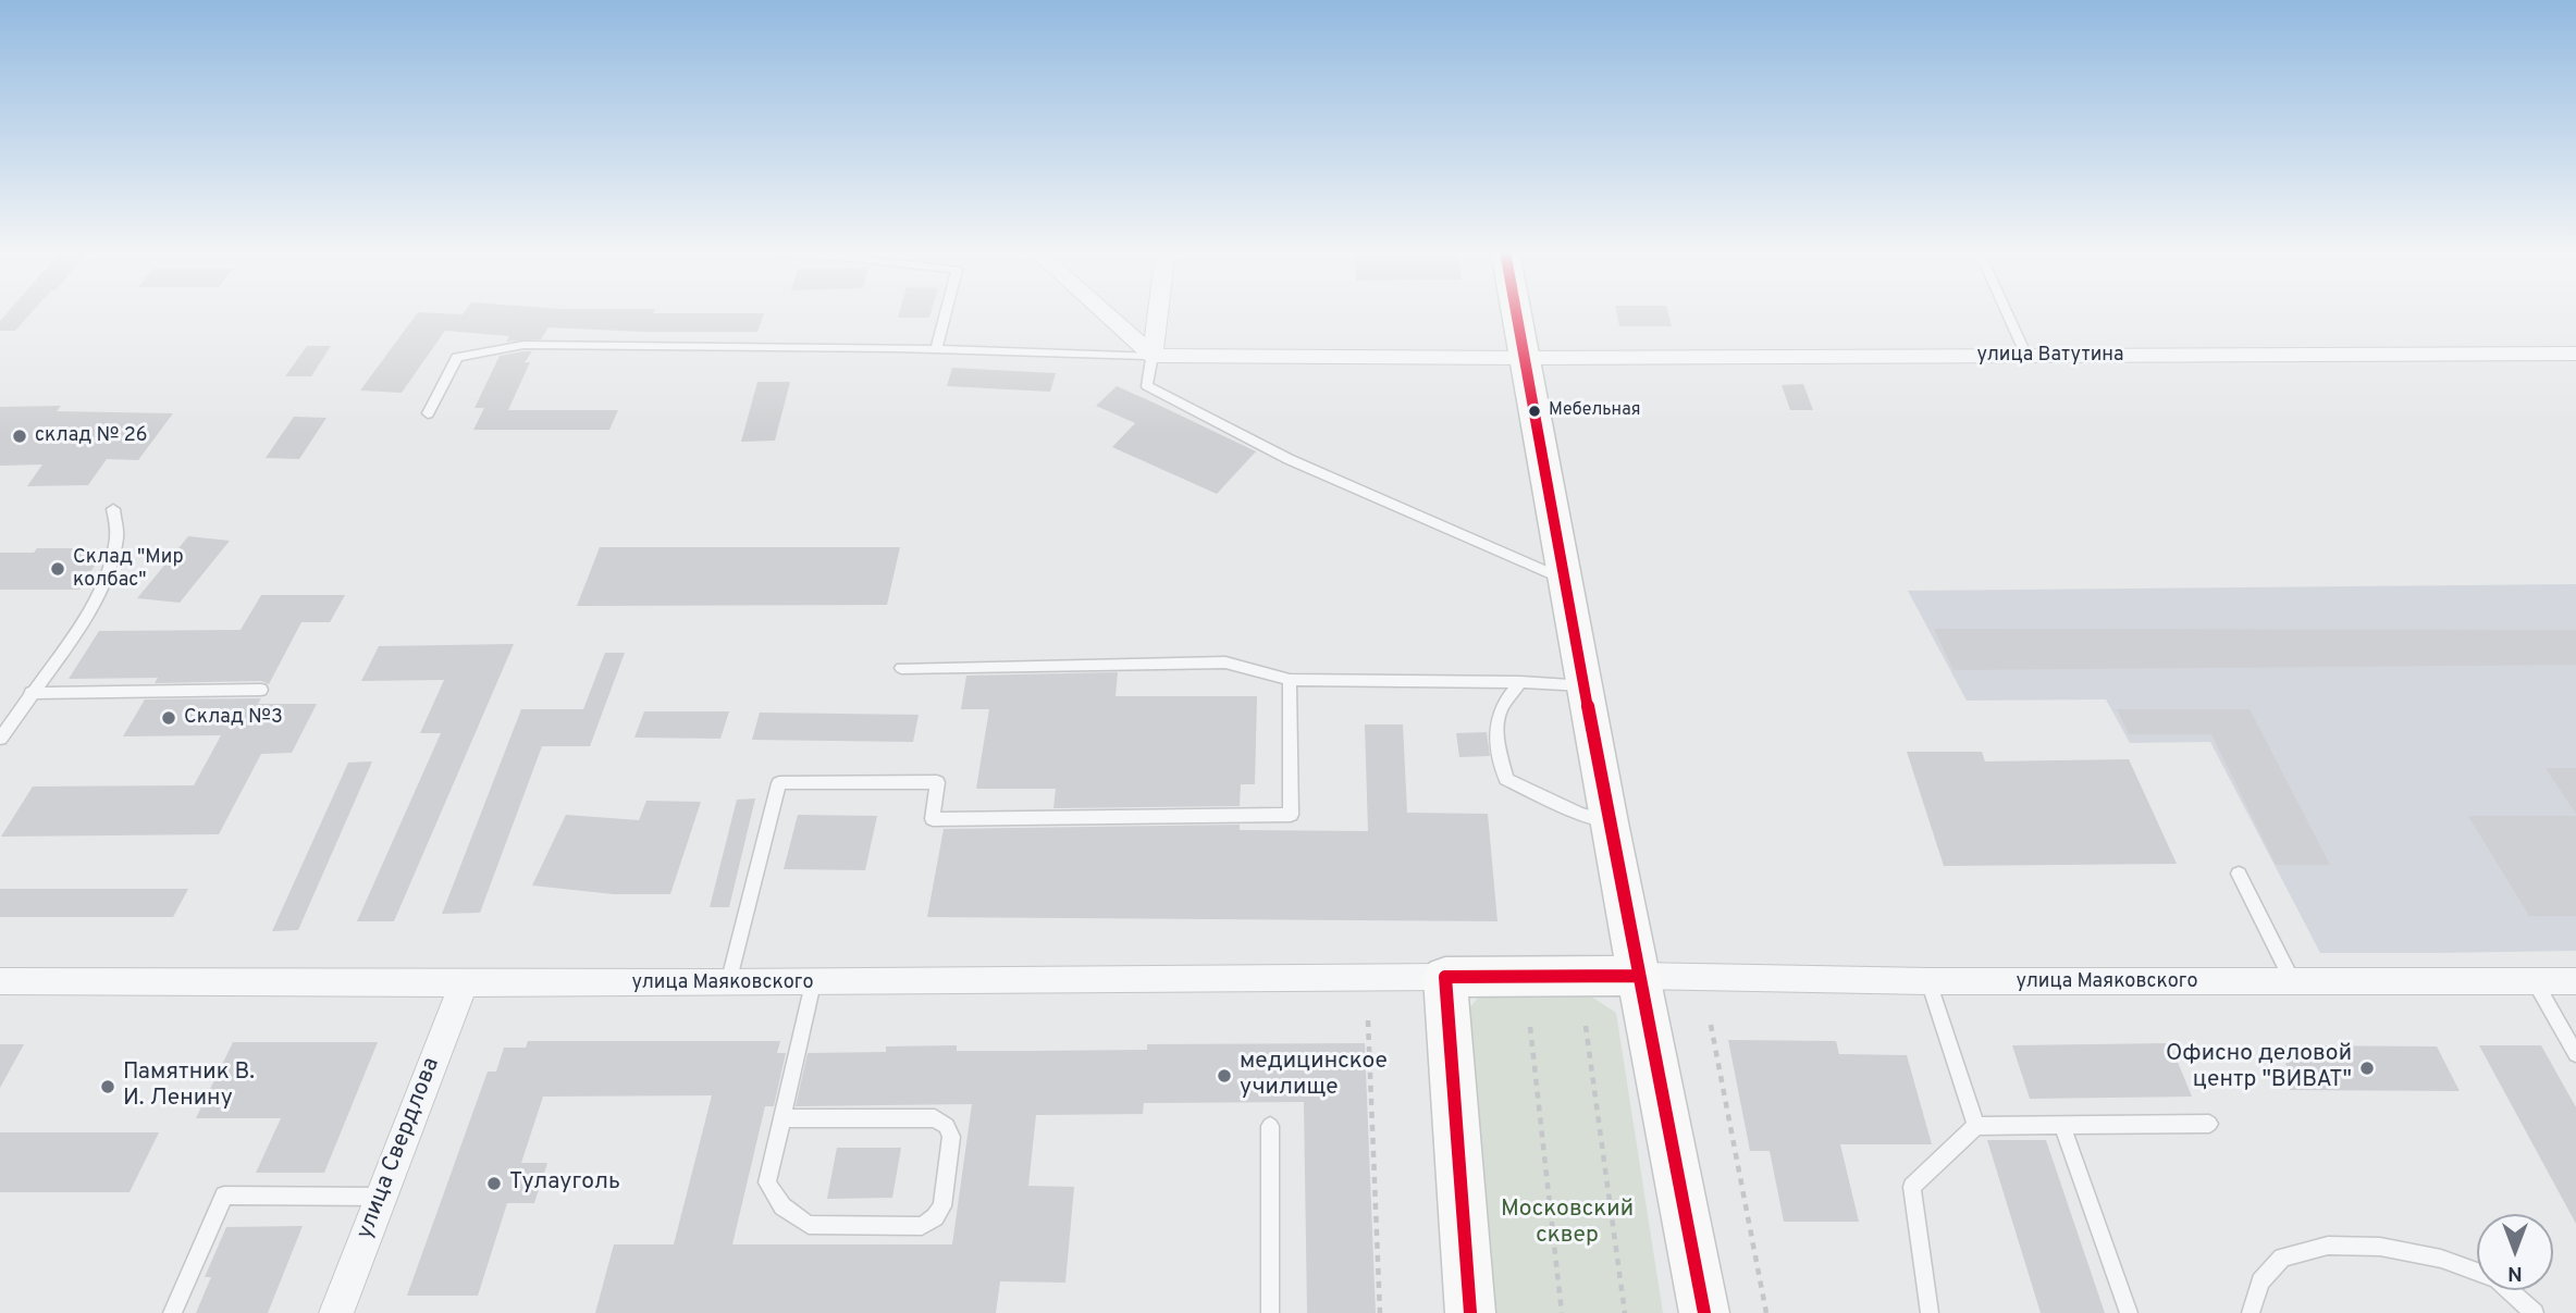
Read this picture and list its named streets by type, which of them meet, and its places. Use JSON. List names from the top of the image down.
{
  "streets": {
    "street": ["улица Ватутина", "улица Маяковского", "улица Свердлова"]
  },
  "crossings": [
    ["улица Маяковского", "улица Свердлова"]
  ],
  "parks": ["Московский сквер"],
  "places": [
    "Мебельная",
    "склад № 26",
    "Склад \"Мир колбас\"",
    "Склад №3",
    "Офисно деловой центр \"ВИВАТ\"",
    "медицинское училище",
    "Памятник В. И. Ленину",
    "Тулауголь"
  ],
  "north": "bottom"
}
